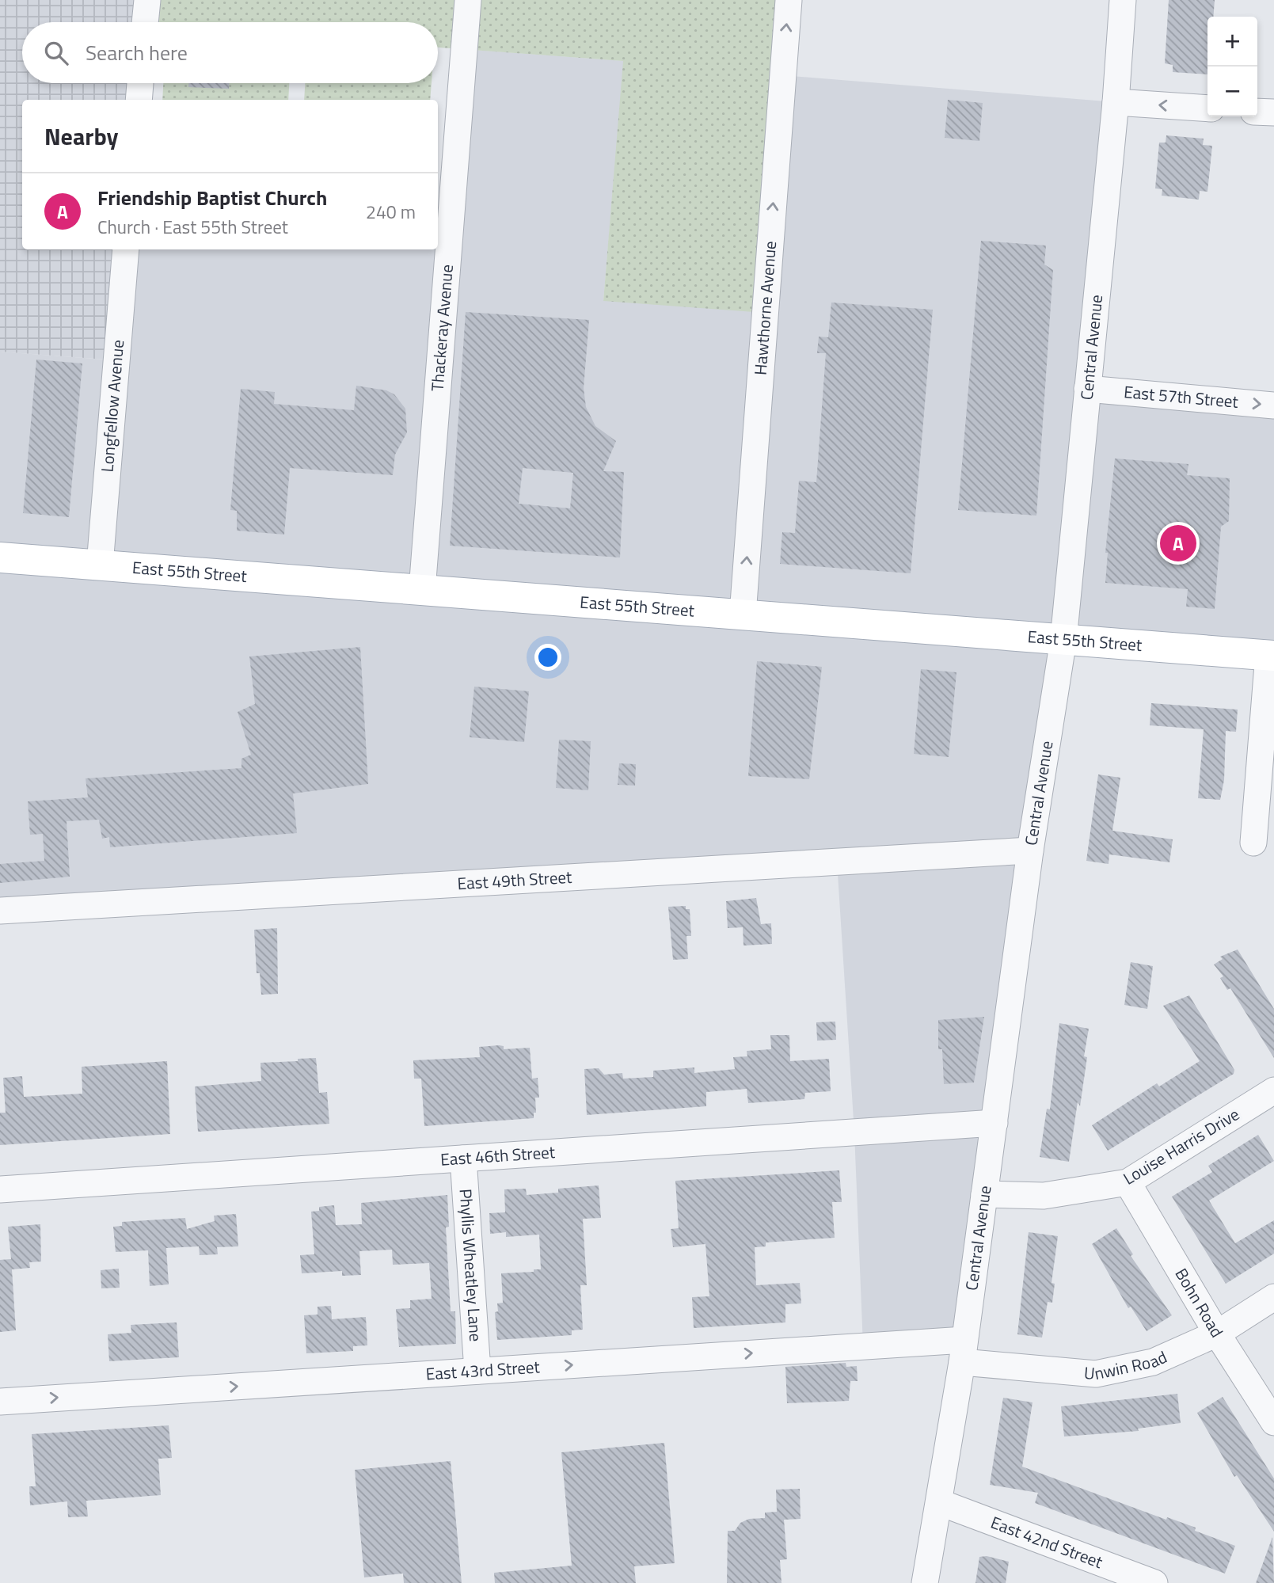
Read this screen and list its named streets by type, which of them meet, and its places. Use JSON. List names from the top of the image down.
{
  "streets": {
    "main road": ["East 55th Street"],
    "street": [
      "Hawthorne Avenue",
      "Thackeray Avenue",
      "Central Avenue",
      "East 57th Street",
      "Longfellow Avenue",
      "East 49th Street",
      "Louise Harris Drive",
      "East 46th Street",
      "Phyllis Wheatley Lane",
      "Bohn Road",
      "Unwin Road",
      "East 43rd Street",
      "East 42nd Street"
    ]
  },
  "crossings": [
    ["Hawthorne Avenue", "East 55th Street"],
    ["Thackeray Avenue", "East 55th Street"],
    ["Central Avenue", "East 57th Street"],
    ["Central Avenue", "East 55th Street"],
    ["Central Avenue", "East 49th Street"],
    ["Central Avenue", "Louise Harris Drive"],
    ["Central Avenue", "East 46th Street"],
    ["Central Avenue", "Unwin Road"],
    ["Central Avenue", "East 43rd Street"],
    ["Central Avenue", "East 42nd Street"],
    ["Longfellow Avenue", "East 55th Street"],
    ["Louise Harris Drive", "Bohn Road"],
    ["East 46th Street", "Phyllis Wheatley Lane"],
    ["Phyllis Wheatley Lane", "East 43rd Street"],
    ["Bohn Road", "Unwin Road"],
    ["Unwin Road", "East 43rd Street"]
  ],
  "one_way": ["Hawthorne Avenue", "East 57th Street", "East 43rd Street"],
  "page": {
    "map_buttons": ["+", "−"],
    "search": "Search here",
    "heading": "Nearby",
    "list": [
      {
        "mark": "A",
        "name": "Friendship Baptist Church",
        "note": "Church · East 55th Street",
        "value": "240 m"
      }
    ],
    "pins": "A"
  }
}
